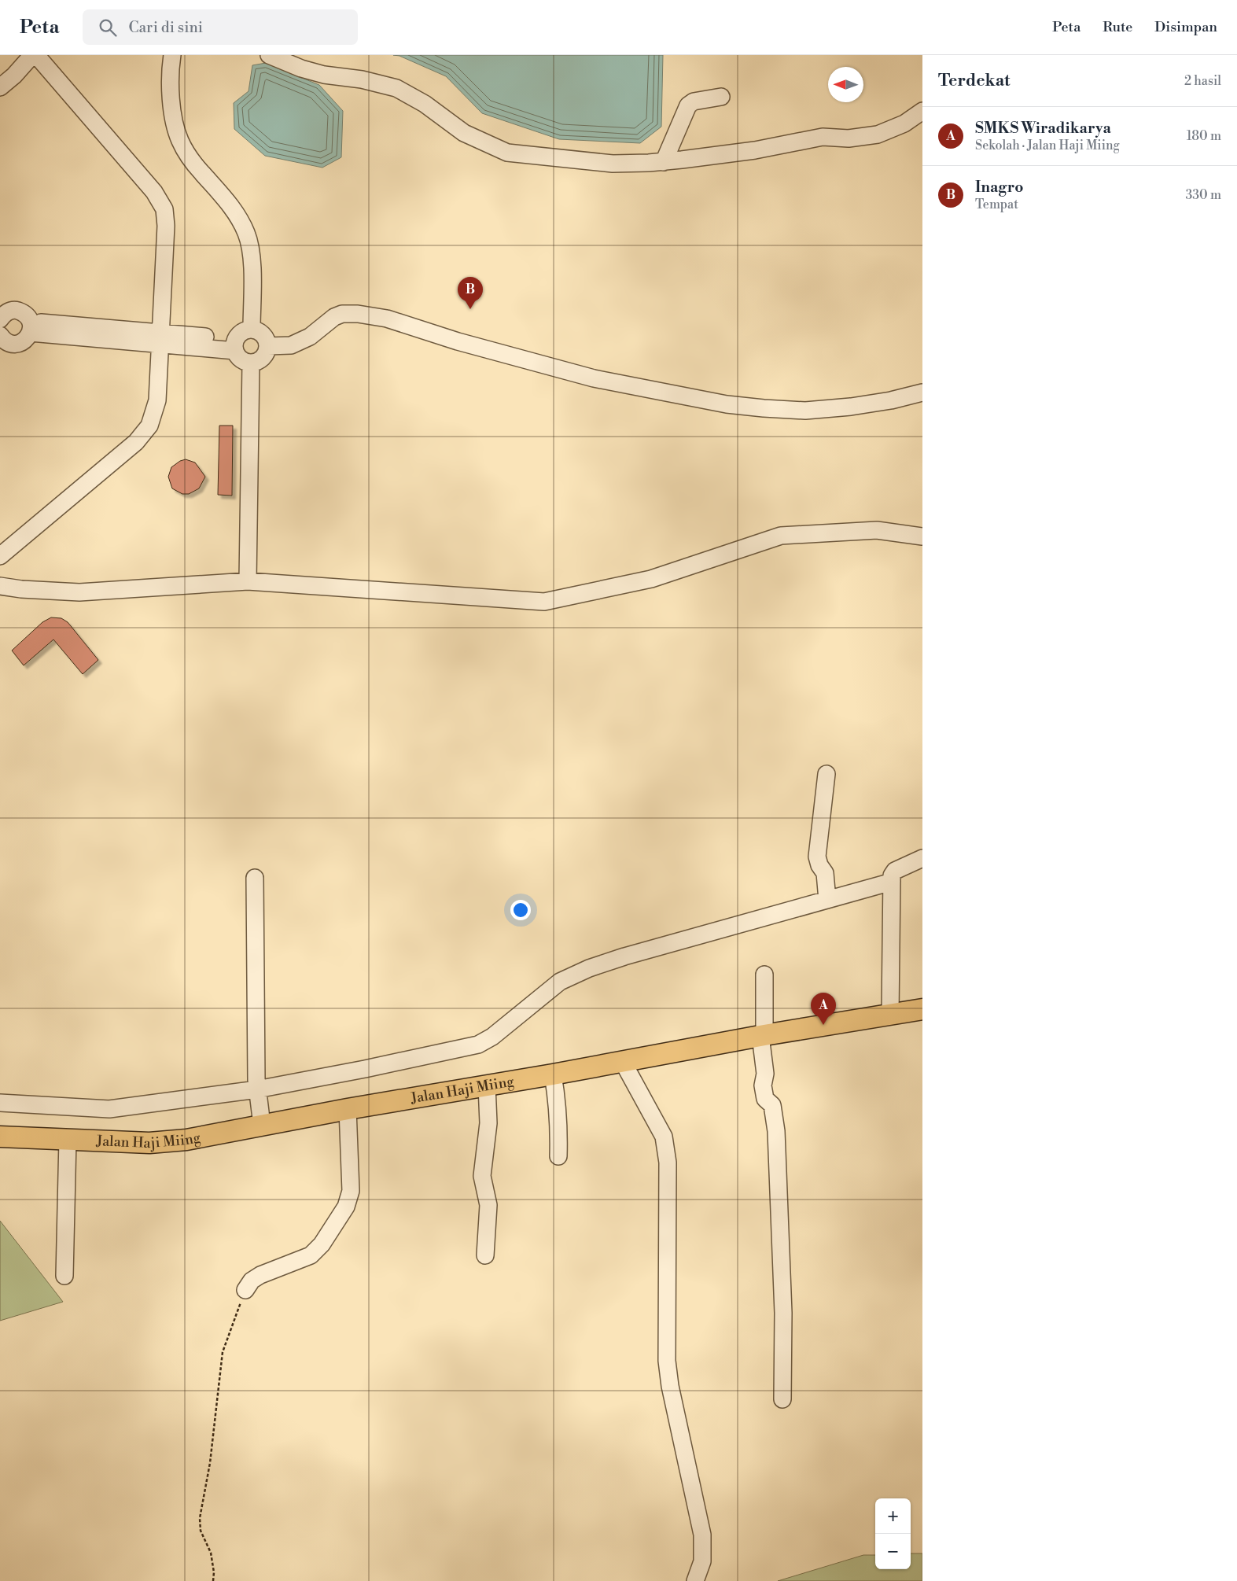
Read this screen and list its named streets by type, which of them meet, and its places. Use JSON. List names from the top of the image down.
{
  "streets": {
    "main road": ["Jalan Haji Miing"]
  },
  "north": "left",
  "page": {
    "header": "Peta",
    "search": "Cari di sini",
    "nav": ["Peta", "Rute", "Disimpan"],
    "heading": ["Terdekat", "2 hasil"],
    "list": [
      {
        "mark": "A",
        "name": "SMKS Wiradikarya",
        "note": "Sekolah · Jalan Haji Miing",
        "value": "180 m"
      },
      {
        "mark": "B",
        "name": "Inagro",
        "note": "Tempat",
        "value": "330 m"
      }
    ],
    "pins": ["B", "A"],
    "map_buttons": ["+", "−"]
  }
}
